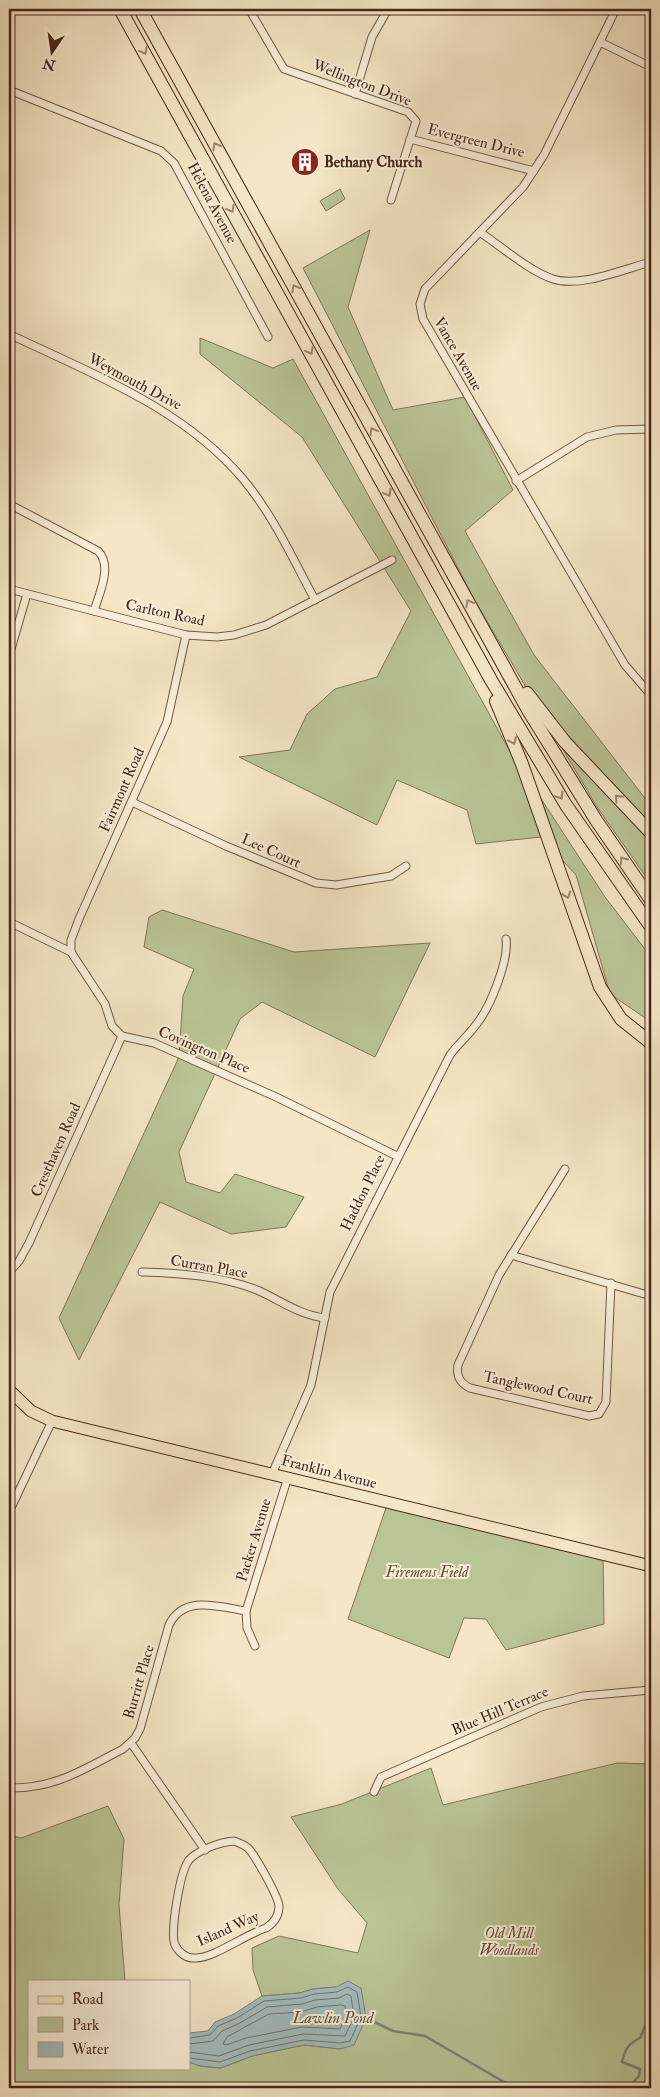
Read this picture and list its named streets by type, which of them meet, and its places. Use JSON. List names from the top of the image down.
{
  "streets": {
    "main road": ["Franklin Avenue"],
    "street": [
      "Wellington Drive",
      "Evergreen Drive",
      "Helena Avenue",
      "Vance Avenue",
      "Weymouth Drive",
      "Carlton Road",
      "Fairmont Road",
      "Lee Court",
      "Covington Place",
      "Cresthaven Road",
      "Haddon Place",
      "Curran Place",
      "Tanglewood Court",
      "Packer Avenue",
      "Burritt Place",
      "Blue Hill Terrace",
      "Island Way"
    ]
  },
  "crossings": [
    ["Wellington Drive", "Evergreen Drive"],
    ["Evergreen Drive", "Vance Avenue"],
    ["Weymouth Drive", "Carlton Road"],
    ["Carlton Road", "Fairmont Road"],
    ["Fairmont Road", "Lee Court"],
    ["Covington Place", "Cresthaven Road"],
    ["Covington Place", "Haddon Place"],
    ["Haddon Place", "Curran Place"],
    ["Haddon Place", "Franklin Avenue"],
    ["Franklin Avenue", "Packer Avenue"],
    ["Packer Avenue", "Burritt Place"]
  ],
  "water": ["Lawlin Pond"],
  "parks": ["Firemens Field", "Old Mill Woodlands"],
  "places": {
    "building": ["Bethany Church"]
  },
  "legend": ["Road", "Park", "Water"],
  "north": "bottom"
}
